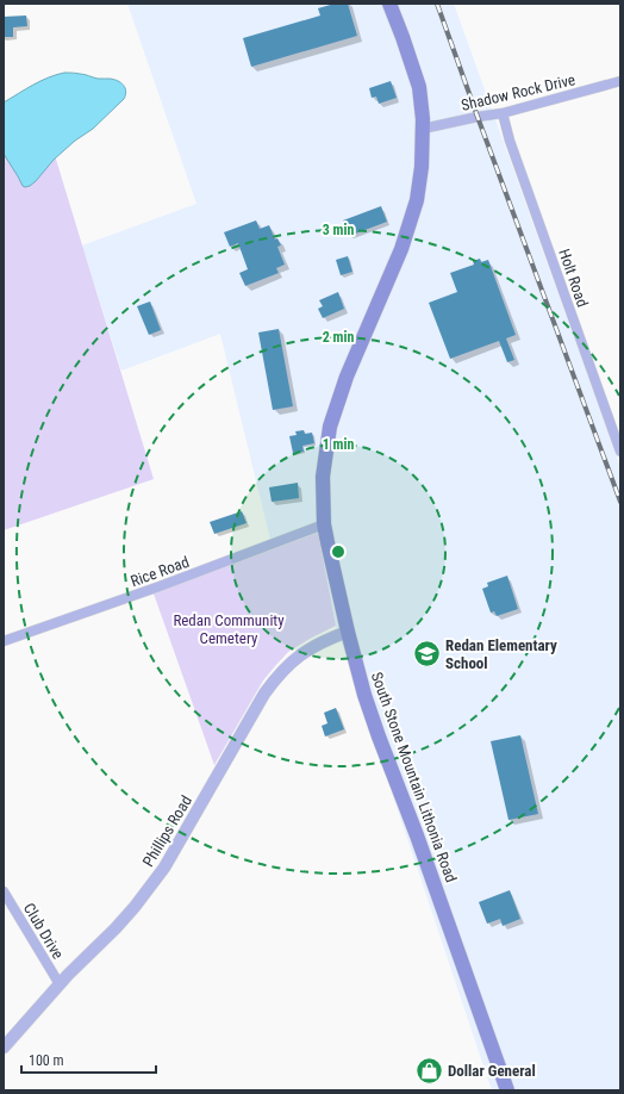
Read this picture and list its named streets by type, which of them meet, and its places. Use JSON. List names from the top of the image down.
{
  "streets": {
    "main road": ["South Stone Mountain Lithonia Road"],
    "street": [
      "Shadow Rock Drive",
      "Holt Road",
      "Rice Road",
      "Phillips Road",
      "Club Drive"
    ]
  },
  "crossings": [
    ["Shadow Rock Drive", "Holt Road"],
    ["Shadow Rock Drive", "South Stone Mountain Lithonia Road"],
    ["Rice Road", "South Stone Mountain Lithonia Road"],
    ["South Stone Mountain Lithonia Road", "Phillips Road"],
    ["Phillips Road", "Club Drive"]
  ],
  "parks": ["Redan Community Cemetery"],
  "places": {
    "school or university": ["Redan Elementary School"],
    "shop": ["Dollar General"]
  },
  "scale_bar": "100 m",
  "rings": ["3 min", "2 min", "1 min"]
}
